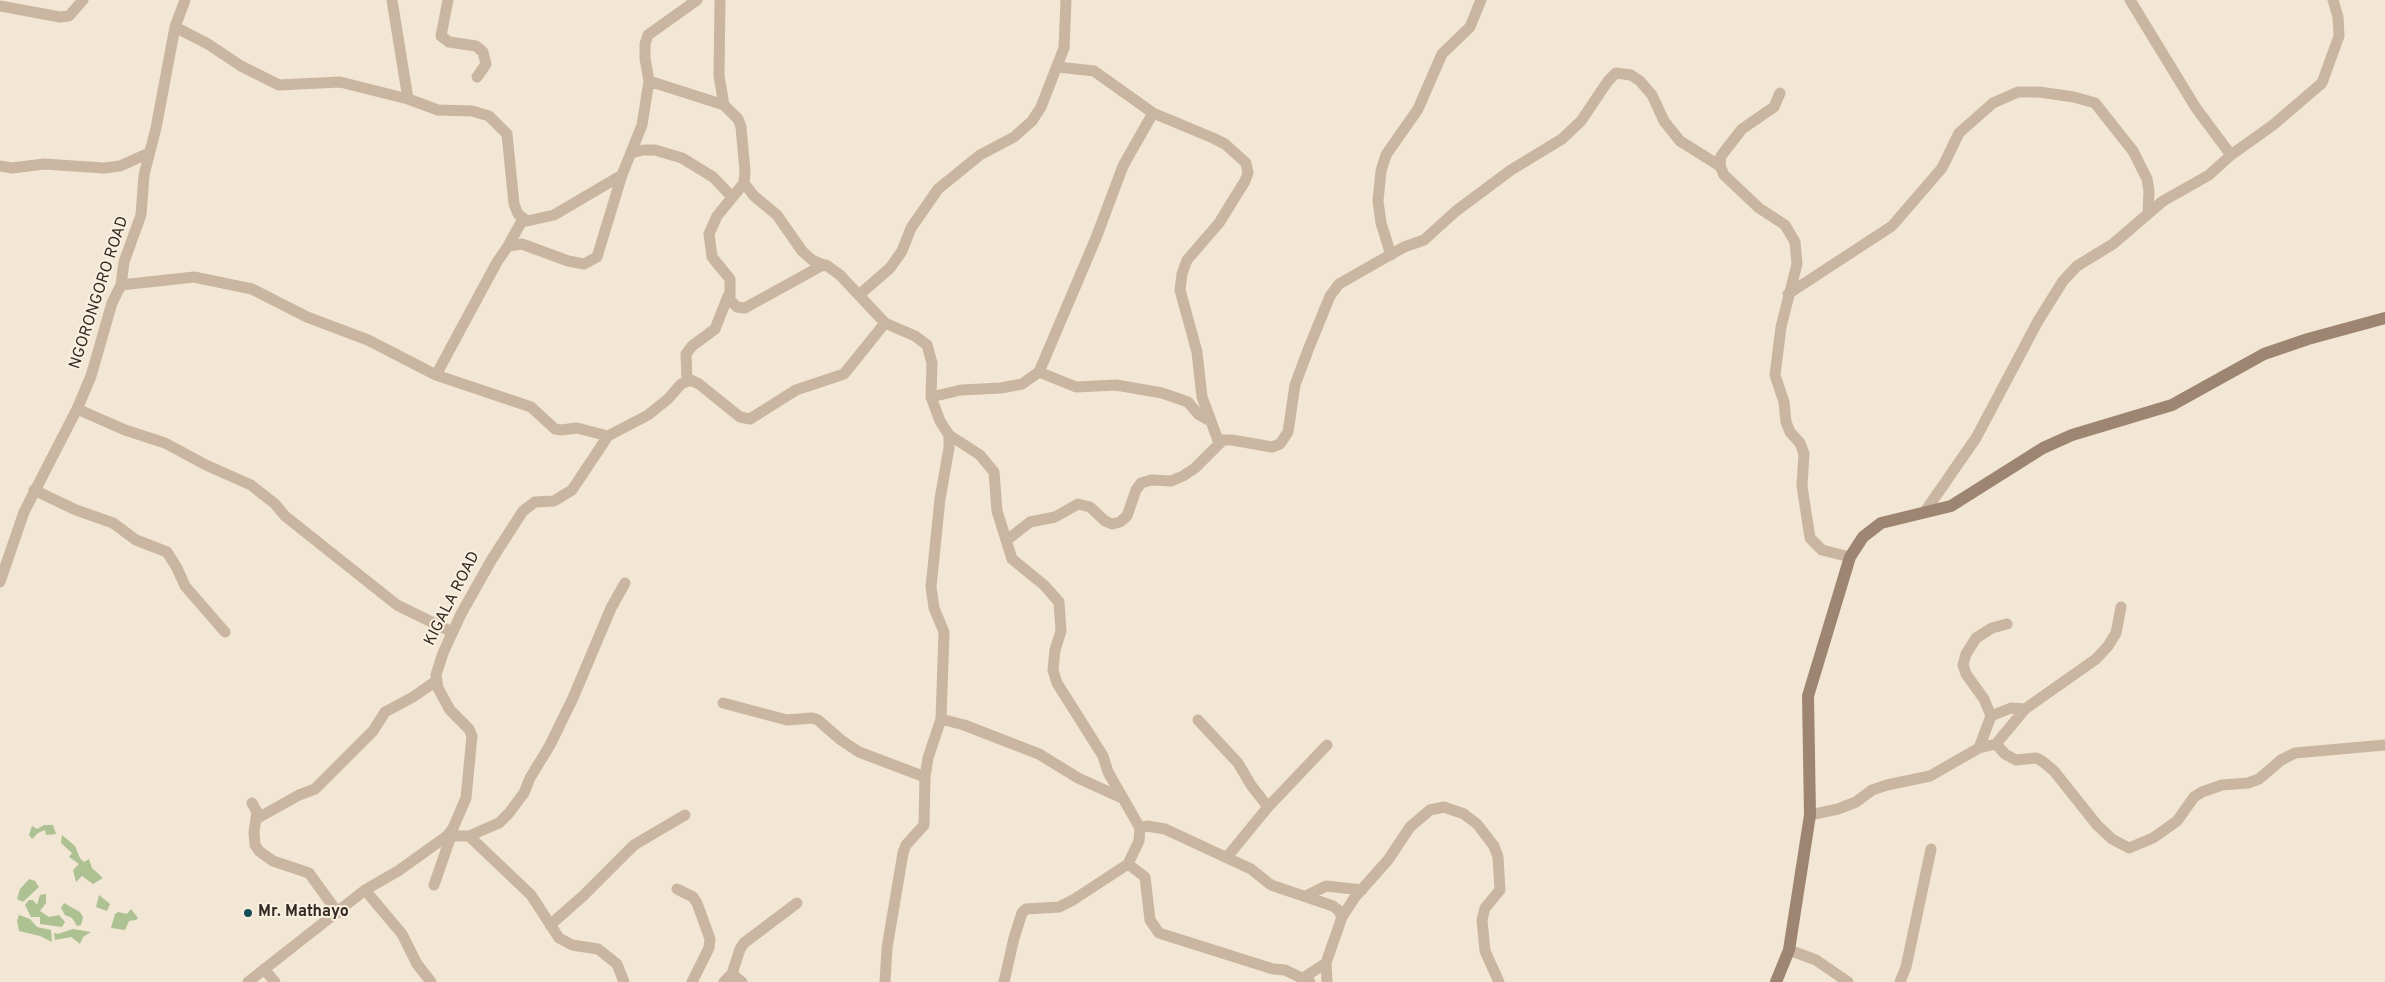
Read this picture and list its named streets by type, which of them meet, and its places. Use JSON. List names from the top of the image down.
{
  "streets": {
    "street": ["NGORONGORO ROAD", "KIGALA ROAD"]
  },
  "places": ["Mr. Mathayo"]
}
